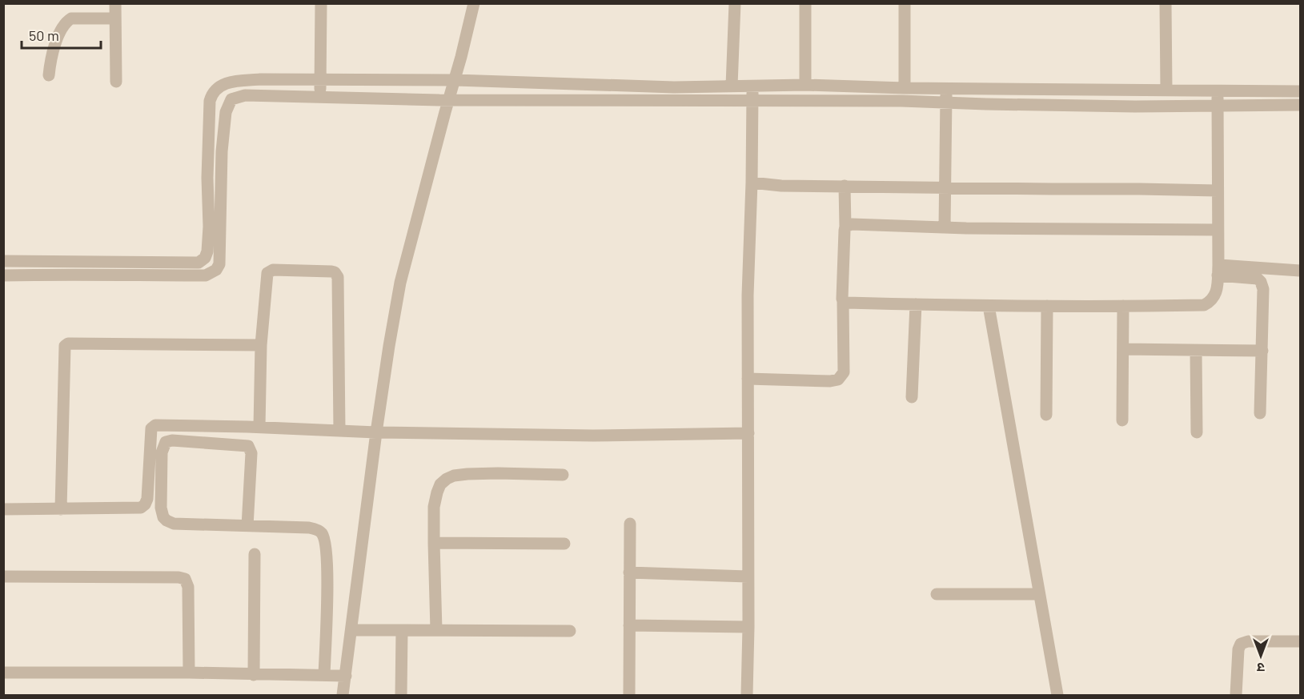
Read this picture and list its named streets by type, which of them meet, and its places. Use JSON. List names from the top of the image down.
{
  "scale_bar": "50 m",
  "north": "bottom"
}
